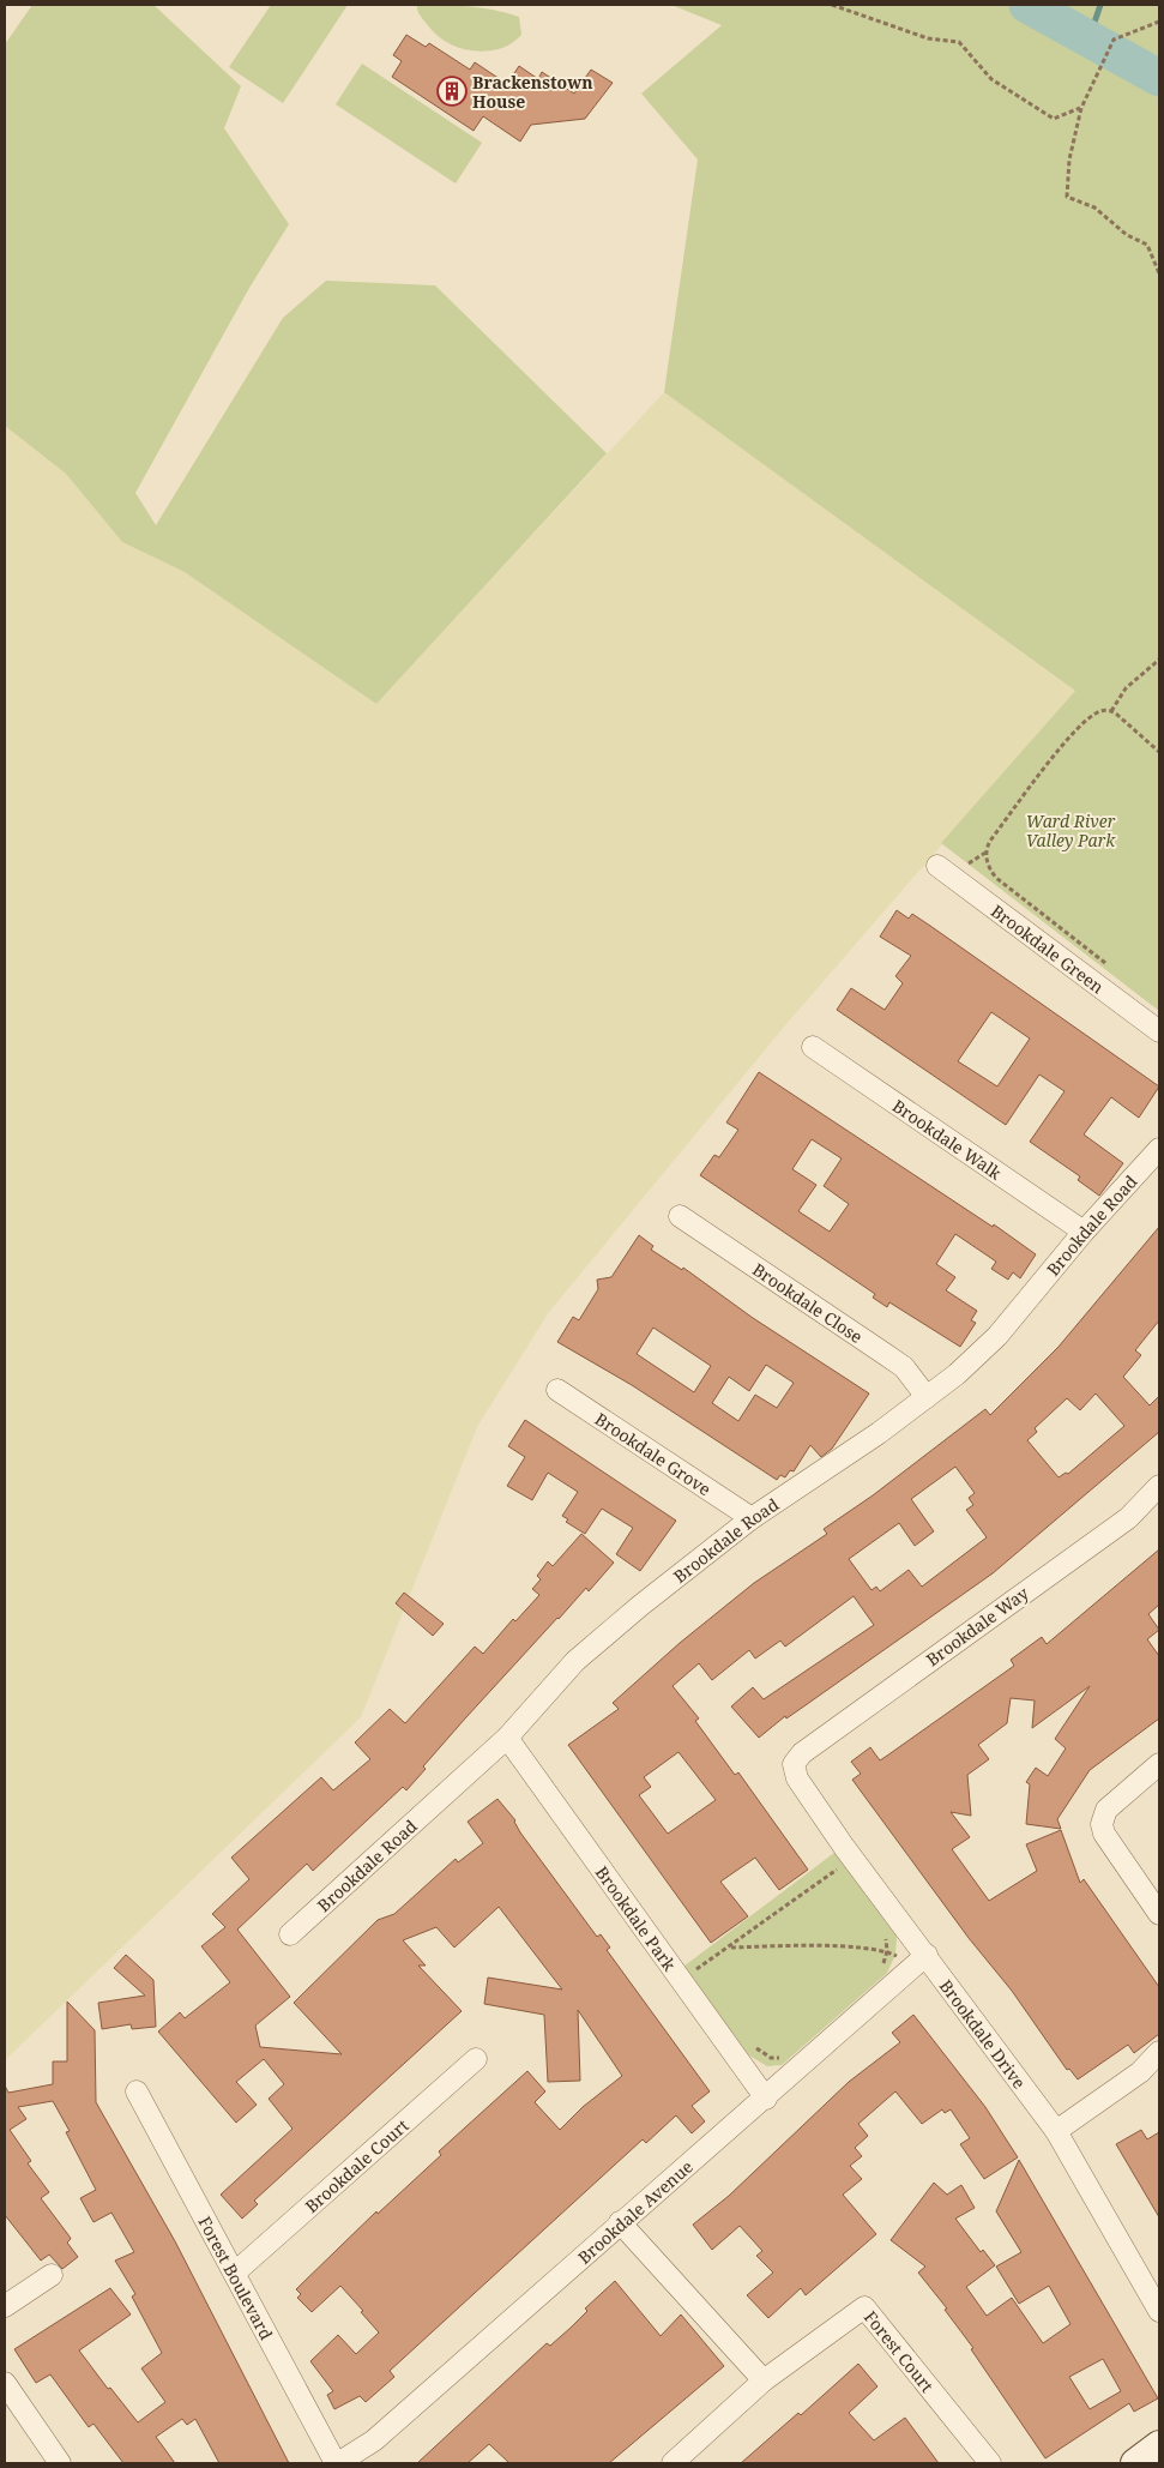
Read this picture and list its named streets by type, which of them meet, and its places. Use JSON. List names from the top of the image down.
{
  "streets": {
    "street": [
      "Brookdale Green",
      "Brookdale Walk",
      "Brookdale Road",
      "Brookdale Close",
      "Brookdale Grove",
      "Brookdale Way",
      "Brookdale Park",
      "Brookdale Drive",
      "Brookdale Court",
      "Brookdale Avenue",
      "Forest Boulevard",
      "Forest Court"
    ]
  },
  "crossings": [
    ["Brookdale Walk", "Brookdale Road"],
    ["Brookdale Road", "Brookdale Close"],
    ["Brookdale Road", "Brookdale Grove"],
    ["Brookdale Road", "Brookdale Park"],
    ["Brookdale Way", "Brookdale Drive"],
    ["Brookdale Park", "Brookdale Avenue"],
    ["Brookdale Drive", "Brookdale Avenue"],
    ["Brookdale Court", "Forest Boulevard"],
    ["Brookdale Avenue", "Forest Boulevard"]
  ],
  "parks": ["Ward River Valley Park"],
  "places": {
    "building": ["Brackenstown House"]
  }
}
